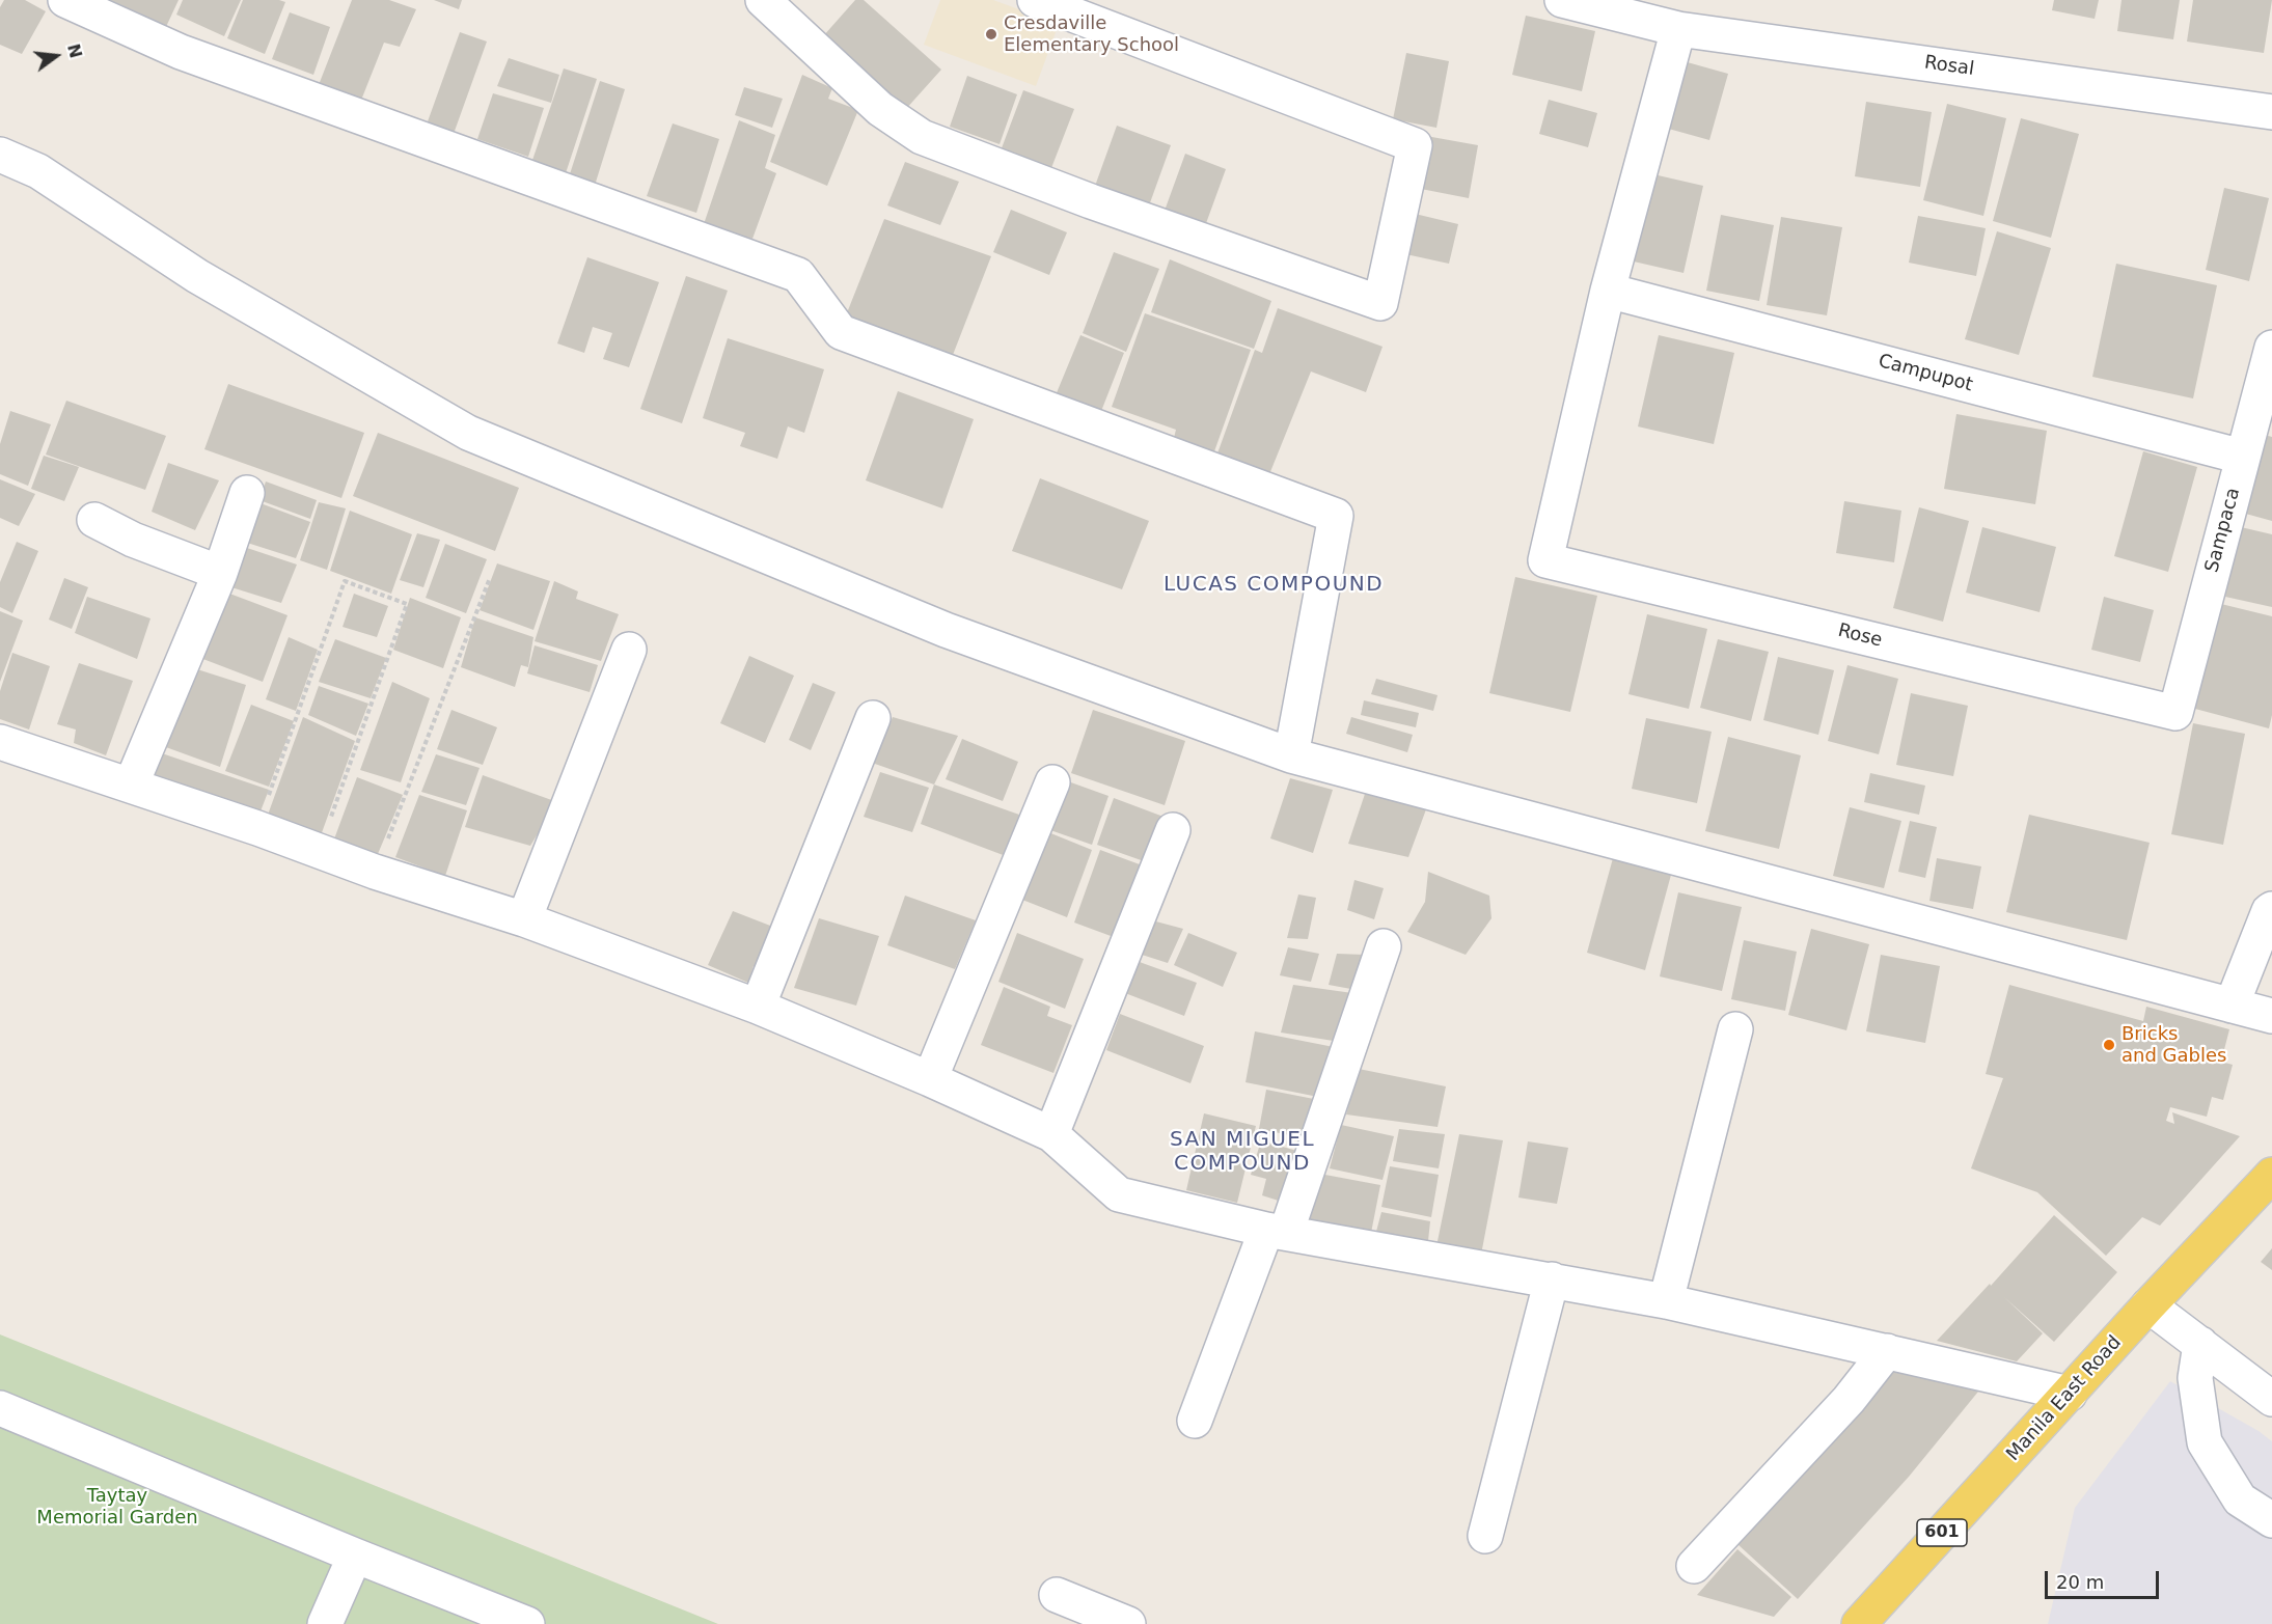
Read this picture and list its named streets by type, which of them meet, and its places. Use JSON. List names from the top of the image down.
{
  "streets": {
    "main road": ["Manila East Road", "601"],
    "street": [
      "Rosal",
      "Campupot",
      "Sampaca",
      "Rose"
    ]
  },
  "crossings": [
    ["Campupot", "Sampaca"],
    ["Campupot", "Rose"],
    ["Sampaca", "Rose"]
  ],
  "districts": ["LUCAS COMPOUND", "SAN MIGUEL COMPOUND"],
  "parks": ["Taytay Memorial Garden"],
  "places": ["Cresdaville Elementary School", "Bricks and Gables"],
  "scale_bar": "20 m",
  "north": "right"
}
